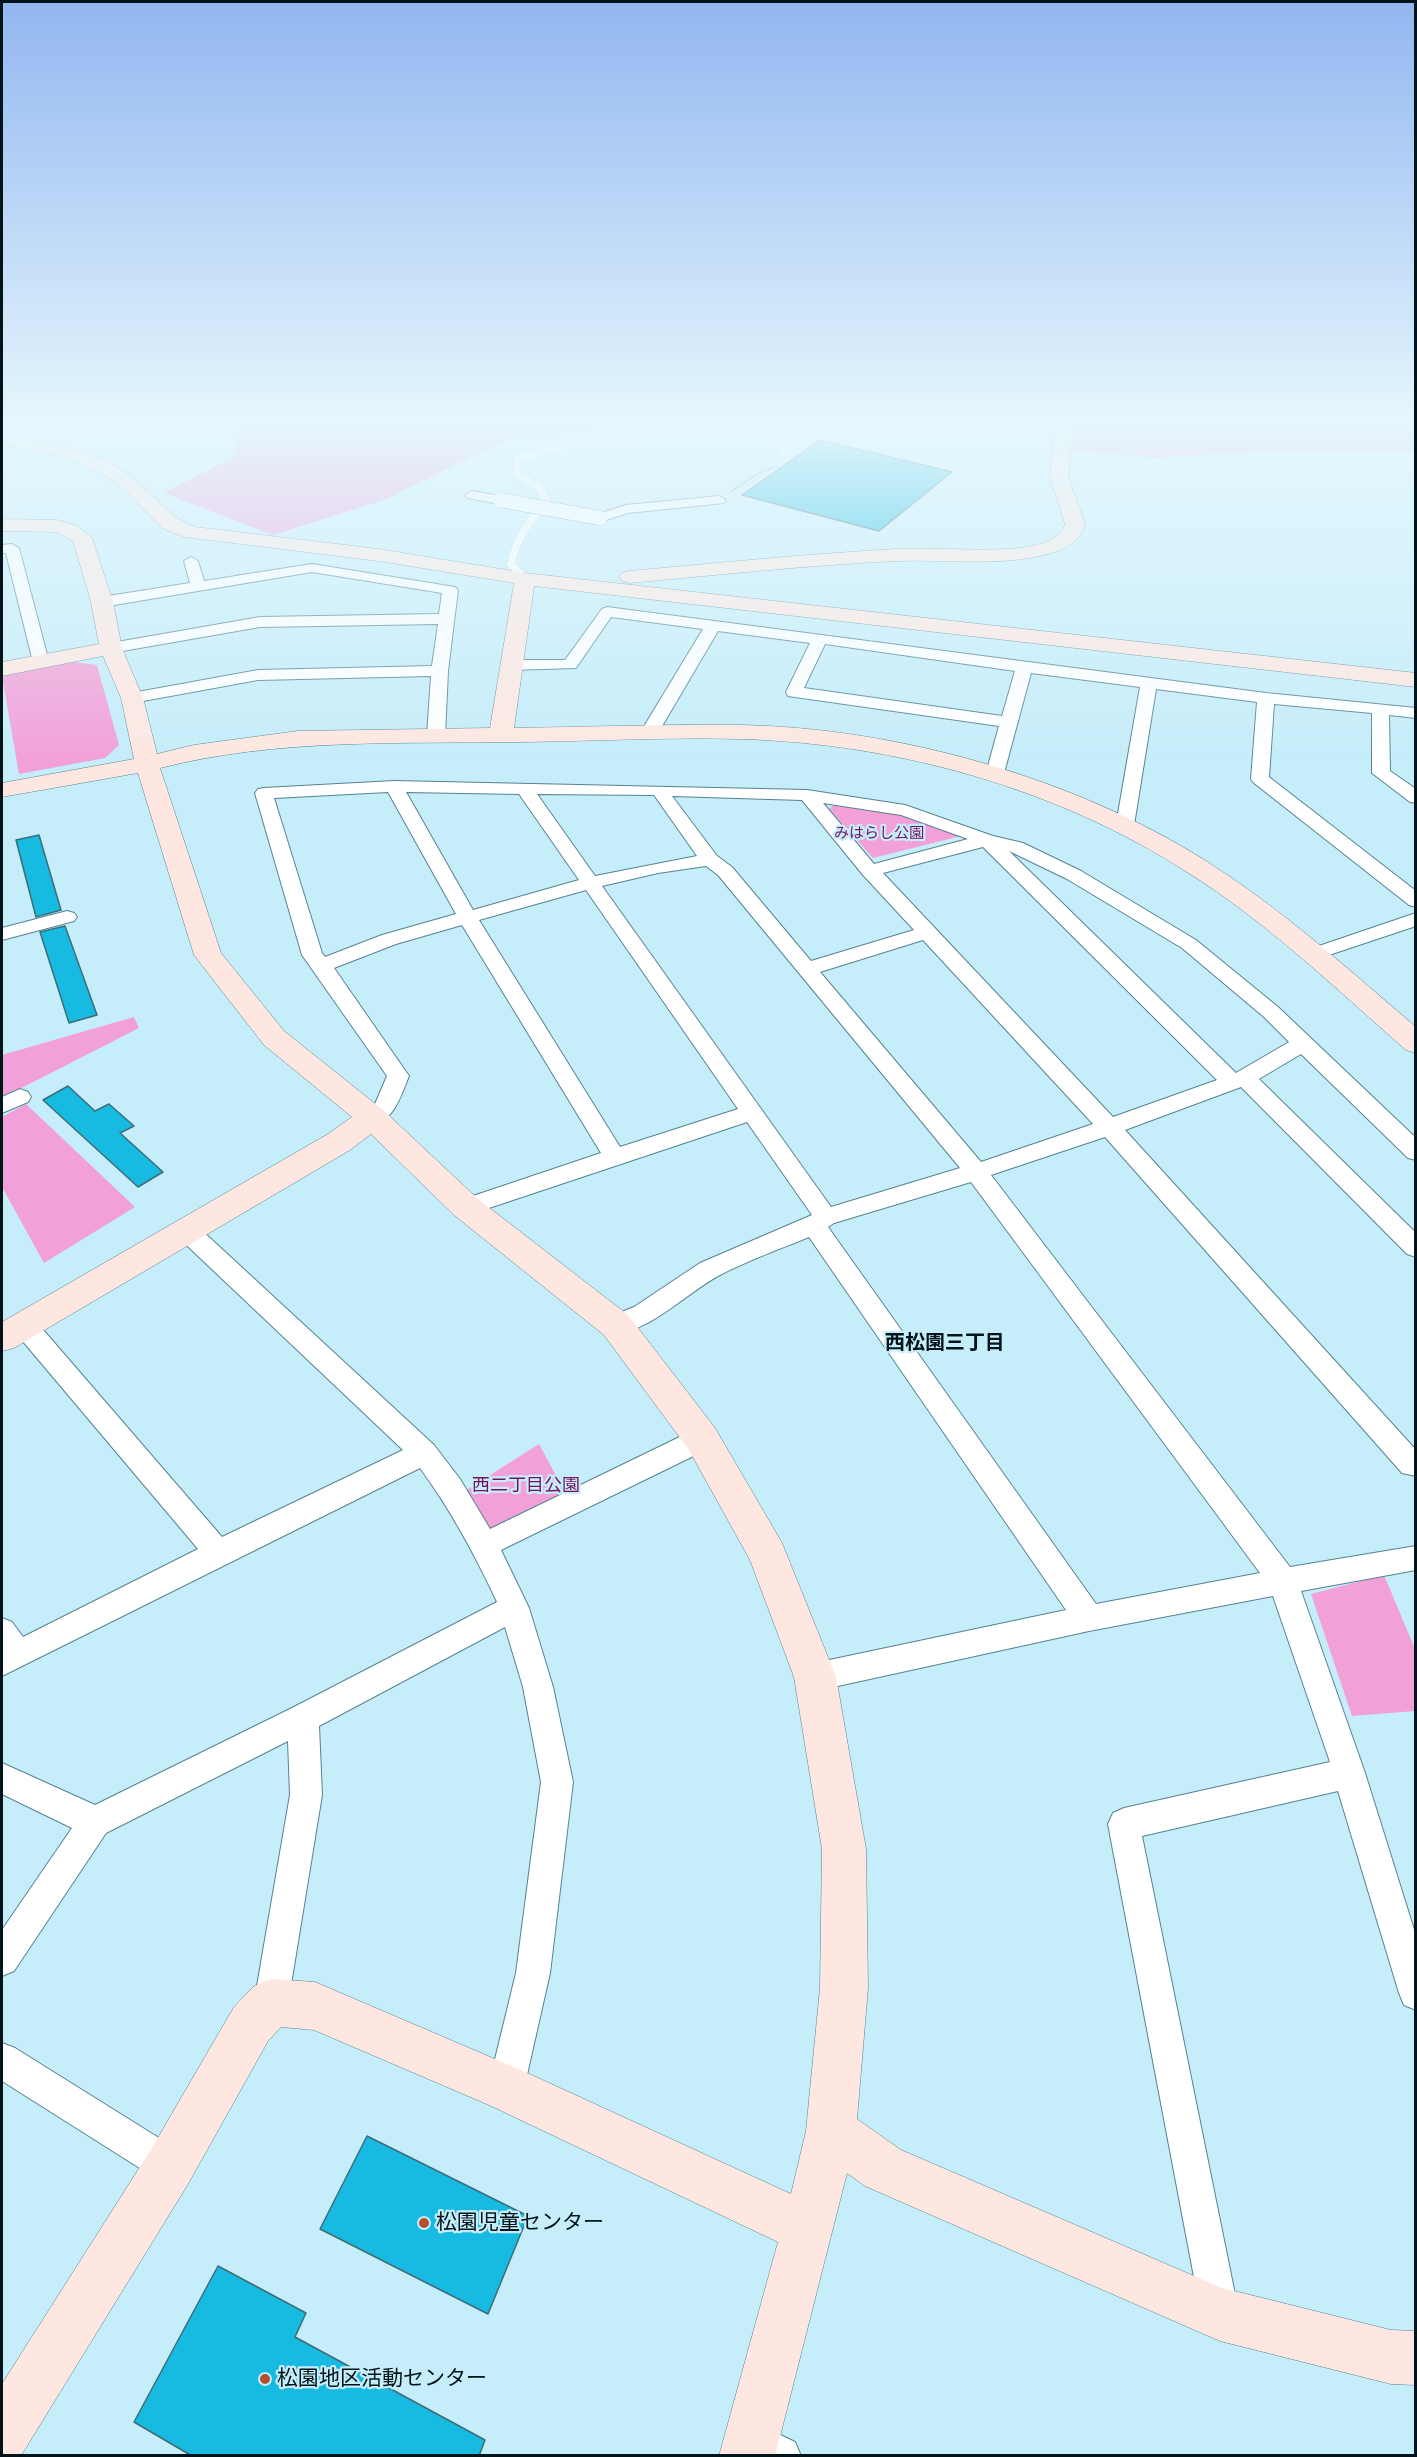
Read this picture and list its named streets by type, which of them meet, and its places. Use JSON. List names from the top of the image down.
{
  "districts": ["西松園三丁目"],
  "parks": ["みはらし公園", "西二丁目公園"],
  "places": ["松園児童センター", "松園地区活動センター"]
}
